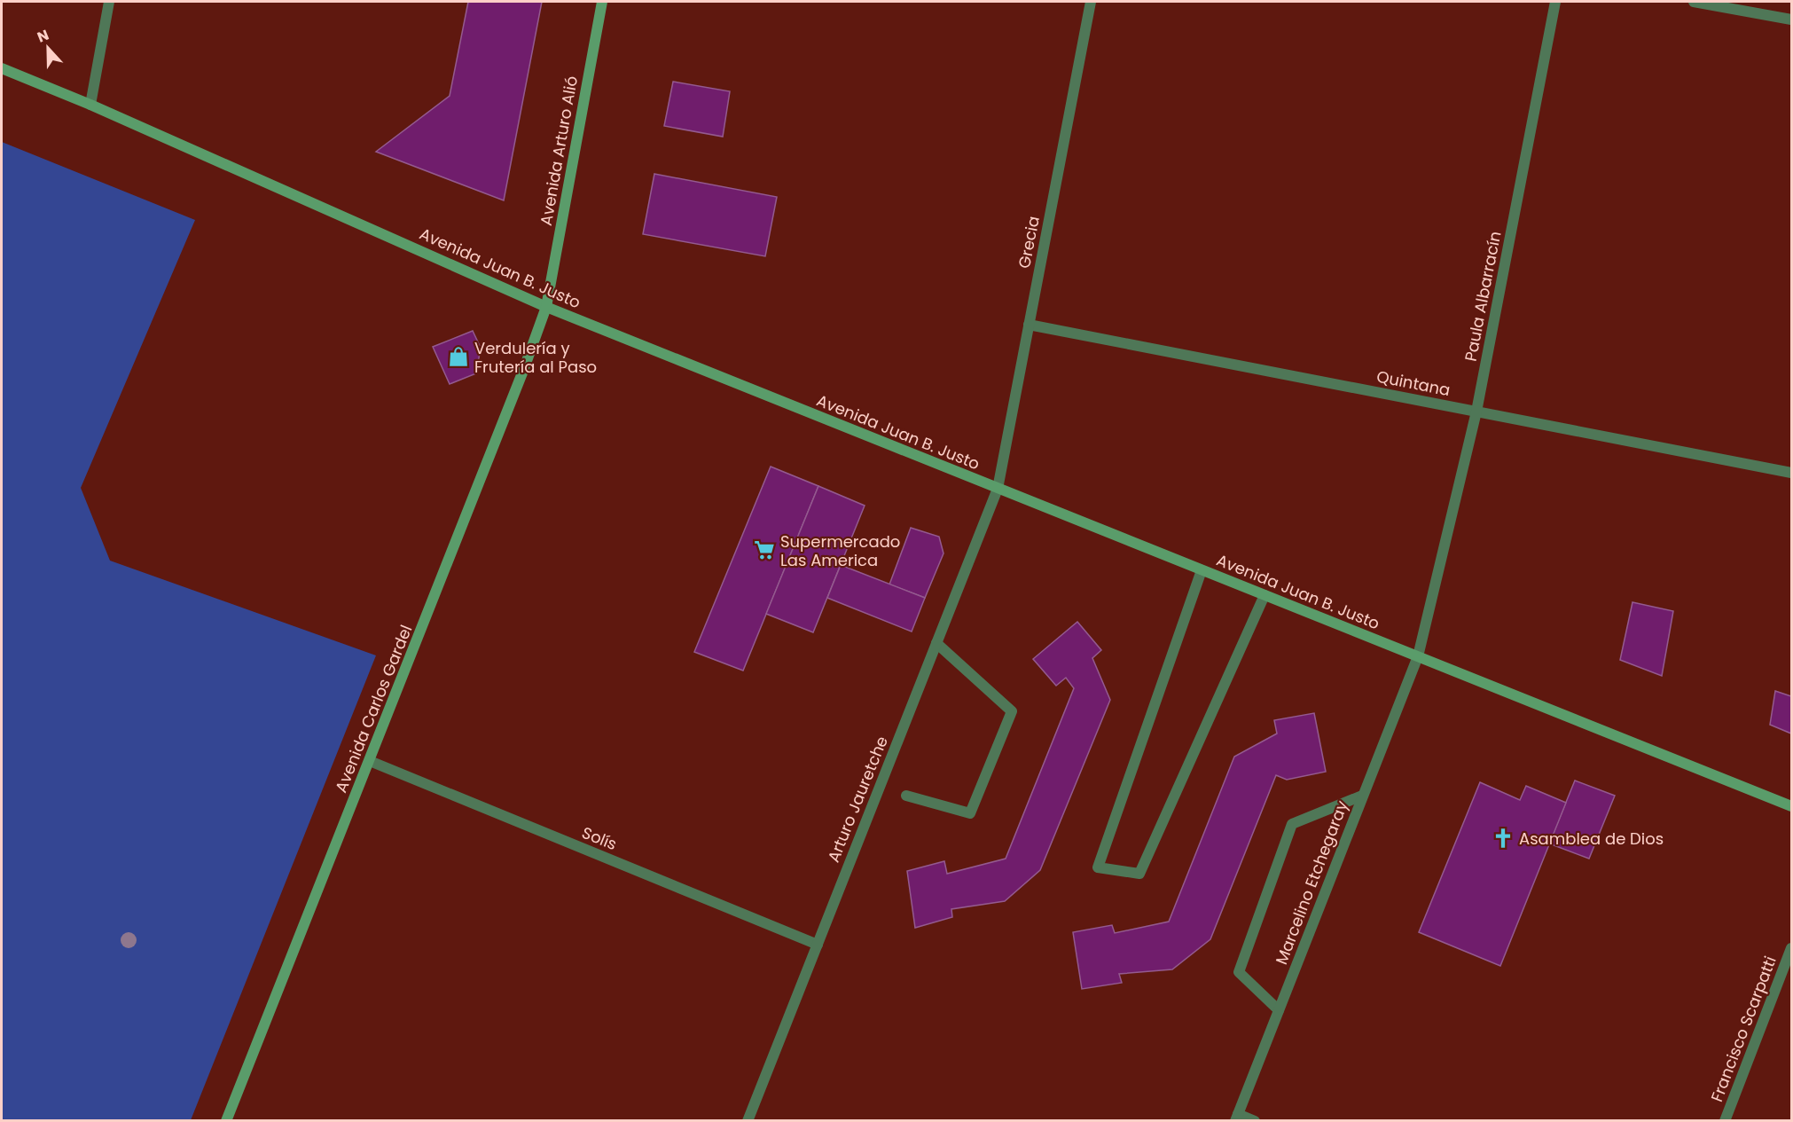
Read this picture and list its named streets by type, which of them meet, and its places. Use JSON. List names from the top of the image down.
{
  "streets": {
    "main road": ["Avenida Arturo Alió", "Avenida Juan B. Justo", "Avenida Carlos Gardel"],
    "street": [
      "Grecia",
      "Paula Albarracín",
      "Quintana",
      "Arturo Jauretche",
      "Solís",
      "Marcelino Etchegaray",
      "Francisco Scarpatti"
    ]
  },
  "crossings": [
    ["Avenida Arturo Alió", "Avenida Juan B. Justo"],
    ["Avenida Arturo Alió", "Avenida Carlos Gardel"],
    ["Grecia", "Avenida Juan B. Justo"],
    ["Grecia", "Quintana"],
    ["Grecia", "Arturo Jauretche"],
    ["Avenida Juan B. Justo", "Paula Albarracín"],
    ["Avenida Juan B. Justo", "Avenida Carlos Gardel"],
    ["Avenida Juan B. Justo", "Arturo Jauretche"],
    ["Avenida Juan B. Justo", "Marcelino Etchegaray"],
    ["Paula Albarracín", "Quintana"],
    ["Paula Albarracín", "Marcelino Etchegaray"],
    ["Avenida Carlos Gardel", "Solís"],
    ["Arturo Jauretche", "Solís"]
  ],
  "places": {
    "shop": ["Verdulería y Frutería al Paso"],
    "supermarket": ["Supermercado Las America"],
    "church": ["Asamblea de Dios"]
  },
  "north": "top"
}
